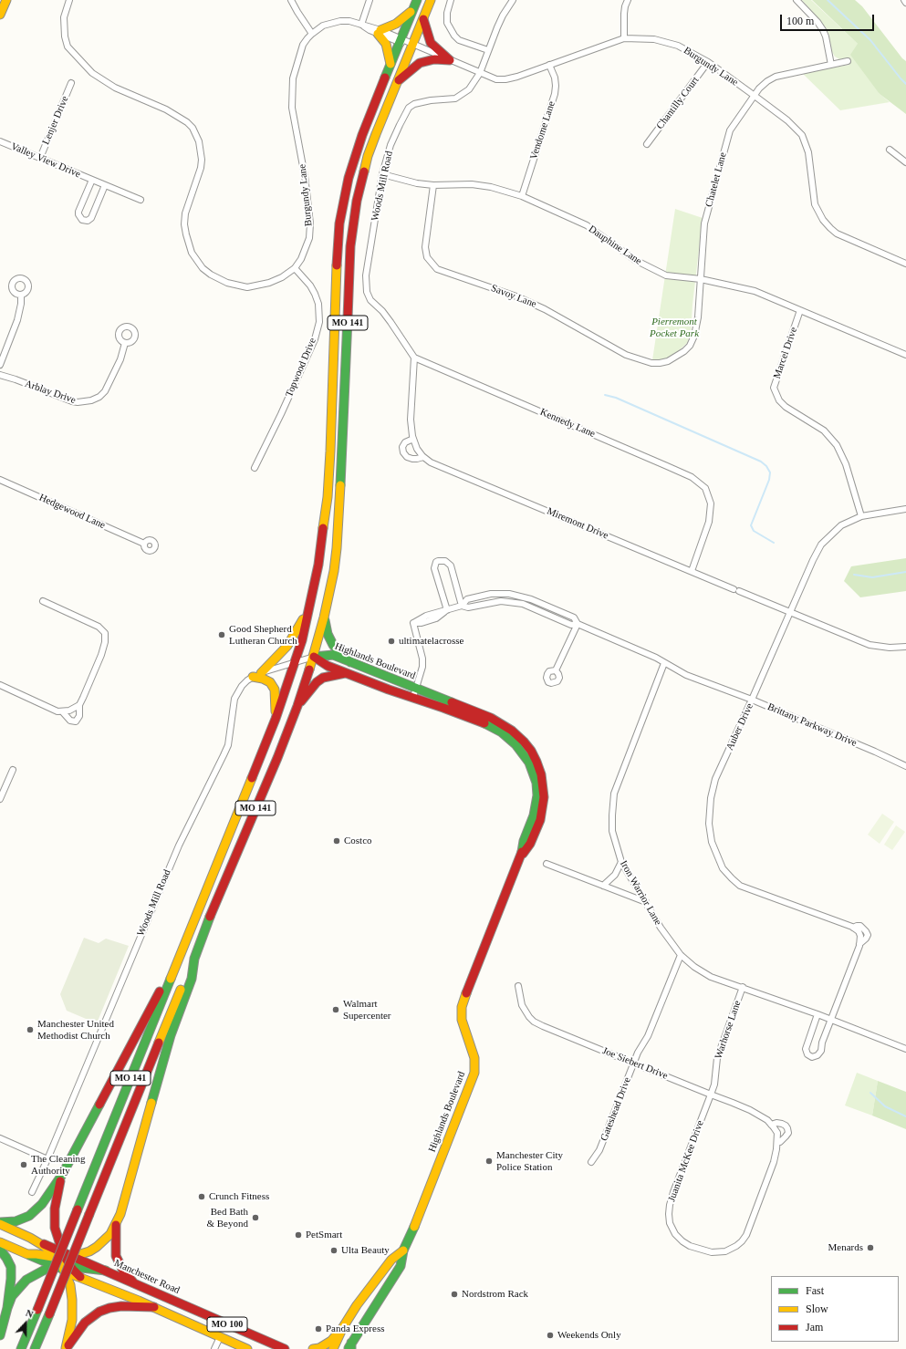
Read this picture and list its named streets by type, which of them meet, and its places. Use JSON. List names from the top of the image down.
{
  "streets": {
    "main road": [
      "MO 141",
      "Highlands Boulevard",
      "Manchester Road",
      "MO 100"
    ],
    "street": [
      "Burgundy Lane",
      "Chantilly Court",
      "Lenjer Drive",
      "Vendome Lane",
      "Valley View Drive",
      "Chatelet Lane",
      "Woods Mill Road",
      "Dauphine Lane",
      "Savoy Lane",
      "Marcel Drive",
      "Topwood Drive",
      "Arblay Drive",
      "Kennedy Lane",
      "Hedgewood Lane",
      "Miremont Drive",
      "Brittany Parkway Drive",
      "Auber Drive",
      "Iron Warrior Lane",
      "Warhorse Lane",
      "Joe Siebert Drive",
      "Gateshead Drive",
      "Juanita McKee Drive"
    ]
  },
  "crossings": [
    ["Burgundy Lane", "Chantilly Court"],
    ["Burgundy Lane", "Vendome Lane"],
    ["Burgundy Lane", "Chatelet Lane"],
    ["Burgundy Lane", "Woods Mill Road"],
    ["Burgundy Lane", "MO 141"],
    ["Burgundy Lane", "Topwood Drive"],
    ["Lenjer Drive", "Valley View Drive"],
    ["Vendome Lane", "Dauphine Lane"],
    ["Chatelet Lane", "Dauphine Lane"],
    ["Chatelet Lane", "Savoy Lane"],
    ["Woods Mill Road", "Dauphine Lane"],
    ["Woods Mill Road", "MO 141"],
    ["Woods Mill Road", "Kennedy Lane"],
    ["Woods Mill Road", "Highlands Boulevard"],
    ["Dauphine Lane", "Savoy Lane"],
    ["Dauphine Lane", "Marcel Drive"],
    ["MO 141", "Highlands Boulevard"],
    ["Marcel Drive", "Auber Drive"],
    ["Kennedy Lane", "Miremont Drive"],
    ["Miremont Drive", "Auber Drive"],
    ["Highlands Boulevard", "Brittany Parkway Drive"],
    ["Brittany Parkway Drive", "Auber Drive"],
    ["Brittany Parkway Drive", "Iron Warrior Lane"],
    ["Auber Drive", "Iron Warrior Lane"],
    ["Iron Warrior Lane", "Warhorse Lane"],
    ["Iron Warrior Lane", "Gateshead Drive"],
    ["Warhorse Lane", "Joe Siebert Drive"],
    ["Warhorse Lane", "Juanita McKee Drive"],
    ["Joe Siebert Drive", "Gateshead Drive"],
    ["Joe Siebert Drive", "Juanita McKee Drive"]
  ],
  "parks": ["Pierremont Pocket Park"],
  "places": [
    "Good Shepherd Lutheran Church",
    "ultimatelacrosse",
    "Costco",
    "Walmart Supercenter",
    "Manchester United Methodist Church",
    "Manchester City Police Station",
    "The Cleaning Authority",
    "Crunch Fitness",
    "Bed Bath & Beyond",
    "PetSmart",
    "Menards",
    "Ulta Beauty",
    "Nordstrom Rack",
    "Panda Express",
    "Weekends Only"
  ],
  "legend": ["Fast", "Slow", "Jam"],
  "scale_bar": "100 m",
  "north": "top"
}
